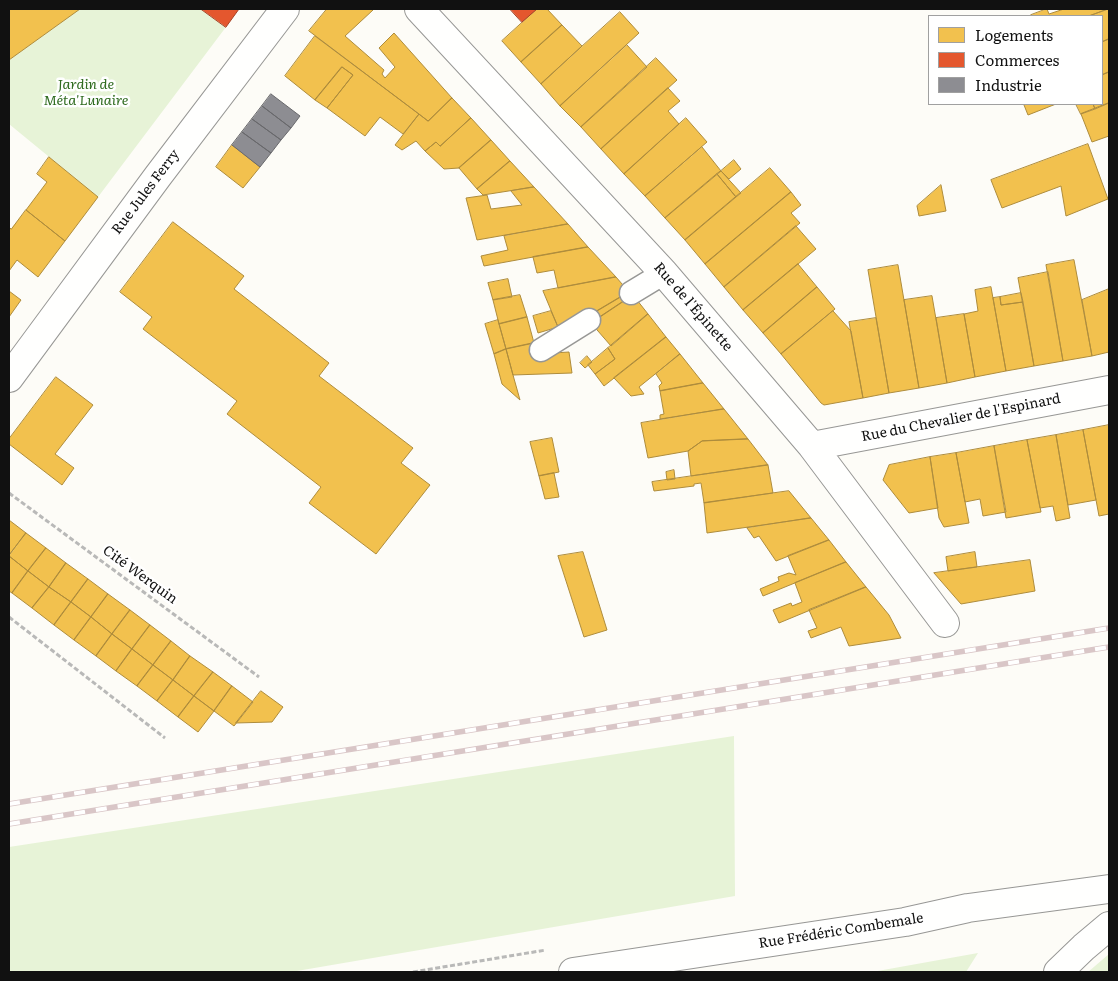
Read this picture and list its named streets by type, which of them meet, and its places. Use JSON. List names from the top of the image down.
{
  "streets": {
    "street": [
      "Rue Jules Ferry",
      "Rue de l'Épinette",
      "Rue du Chevalier de l'Espinard",
      "Rue Frédéric Combemale"
    ],
    "path": ["Cité Werquin"]
  },
  "crossings": [
    ["Rue de l'Épinette", "Rue du Chevalier de l'Espinard"]
  ],
  "parks": ["Jardin de Méta'Lunaire"],
  "legend": ["Logements", "Commerces", "Industrie"]
}
